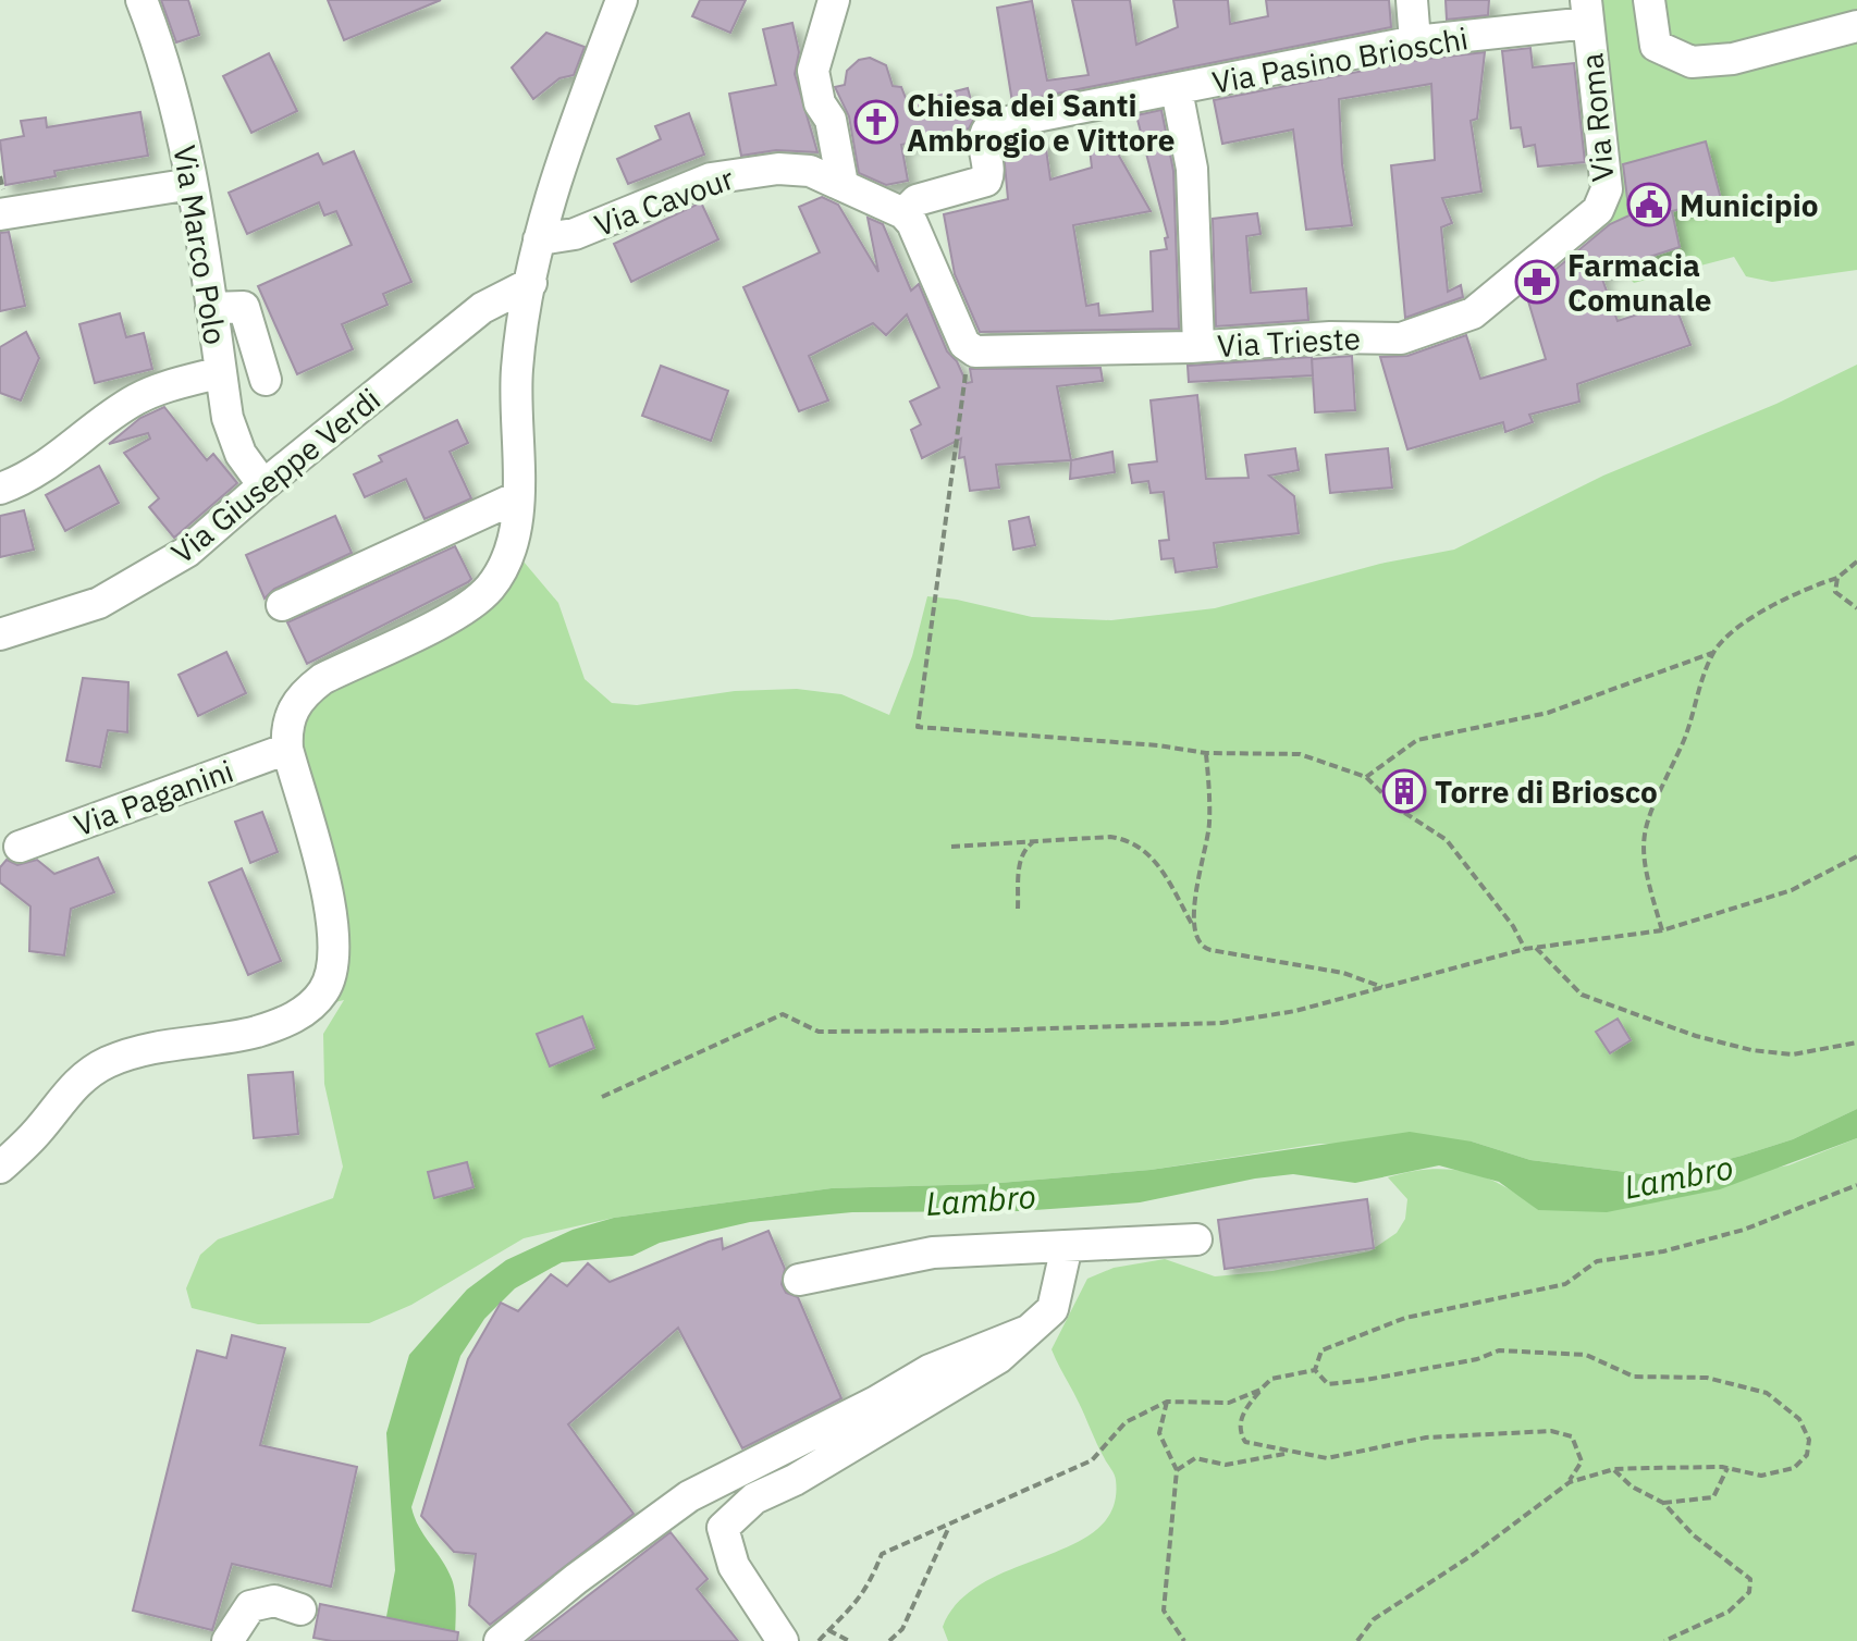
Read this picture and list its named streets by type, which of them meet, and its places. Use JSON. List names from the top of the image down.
{
  "streets": {
    "street": [
      "Via Pasino Brioschi",
      "Via Roma",
      "Via Cavour",
      "Via Marco Polo",
      "Via Trieste",
      "Via Giuseppe Verdi",
      "Via Paganini"
    ]
  },
  "crossings": [
    ["Via Pasino Brioschi", "Via Roma"],
    ["Via Pasino Brioschi", "Via Cavour"],
    ["Via Roma", "Via Trieste"],
    ["Via Marco Polo", "Via Giuseppe Verdi"]
  ],
  "water": ["Lambro"],
  "places": {
    "church": ["Chiesa dei Santi Ambrogio e Vittore"],
    "public building": ["Municipio"],
    "pharmacy": ["Farmacia Comunale"],
    "building": ["Torre di Briosco"]
  }
}
